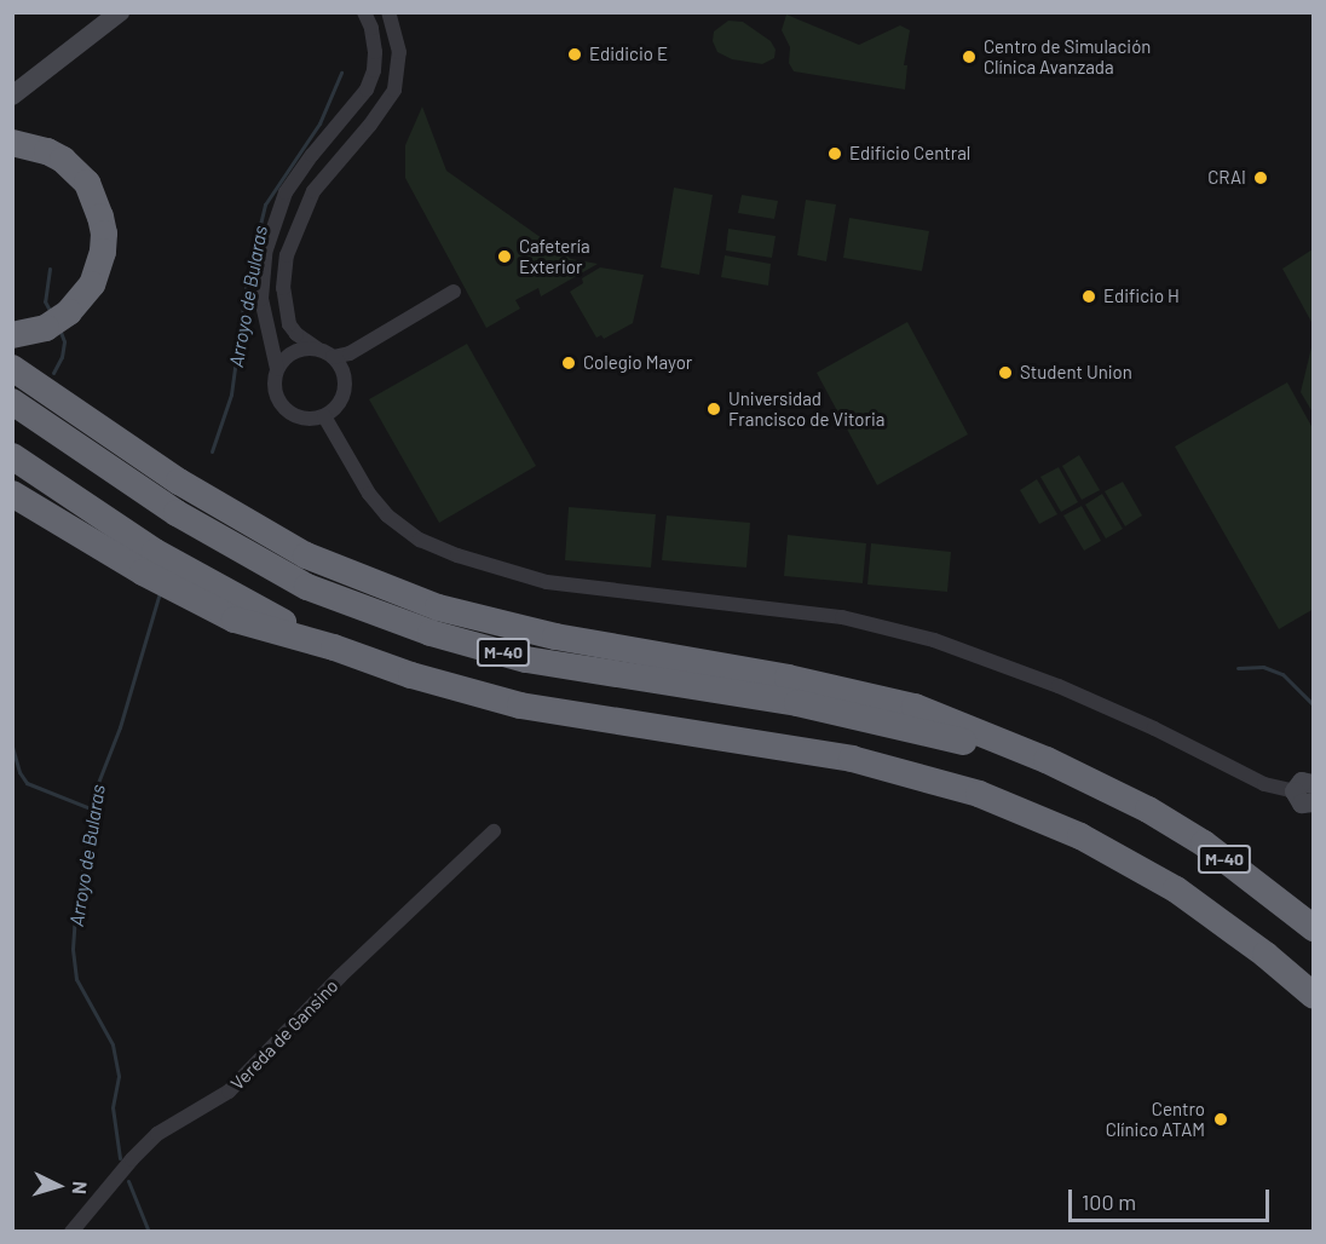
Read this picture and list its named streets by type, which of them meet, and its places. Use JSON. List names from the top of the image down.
{
  "streets": {
    "highway": ["M-40"],
    "street": ["Vereda de Gansino"]
  },
  "water": ["Arroyo de Bularas"],
  "places": [
    "Edidicio E",
    "Centro de Simulación Clínica Avanzada",
    "Edificio Central",
    "CRAI",
    "Cafetería Exterior",
    "Edificio H",
    "Colegio Mayor",
    "Student Union",
    "Universidad Francisco de Vitoria",
    "Centro Clínico ATAM"
  ],
  "scale_bar": "100 m",
  "north": "right"
}
